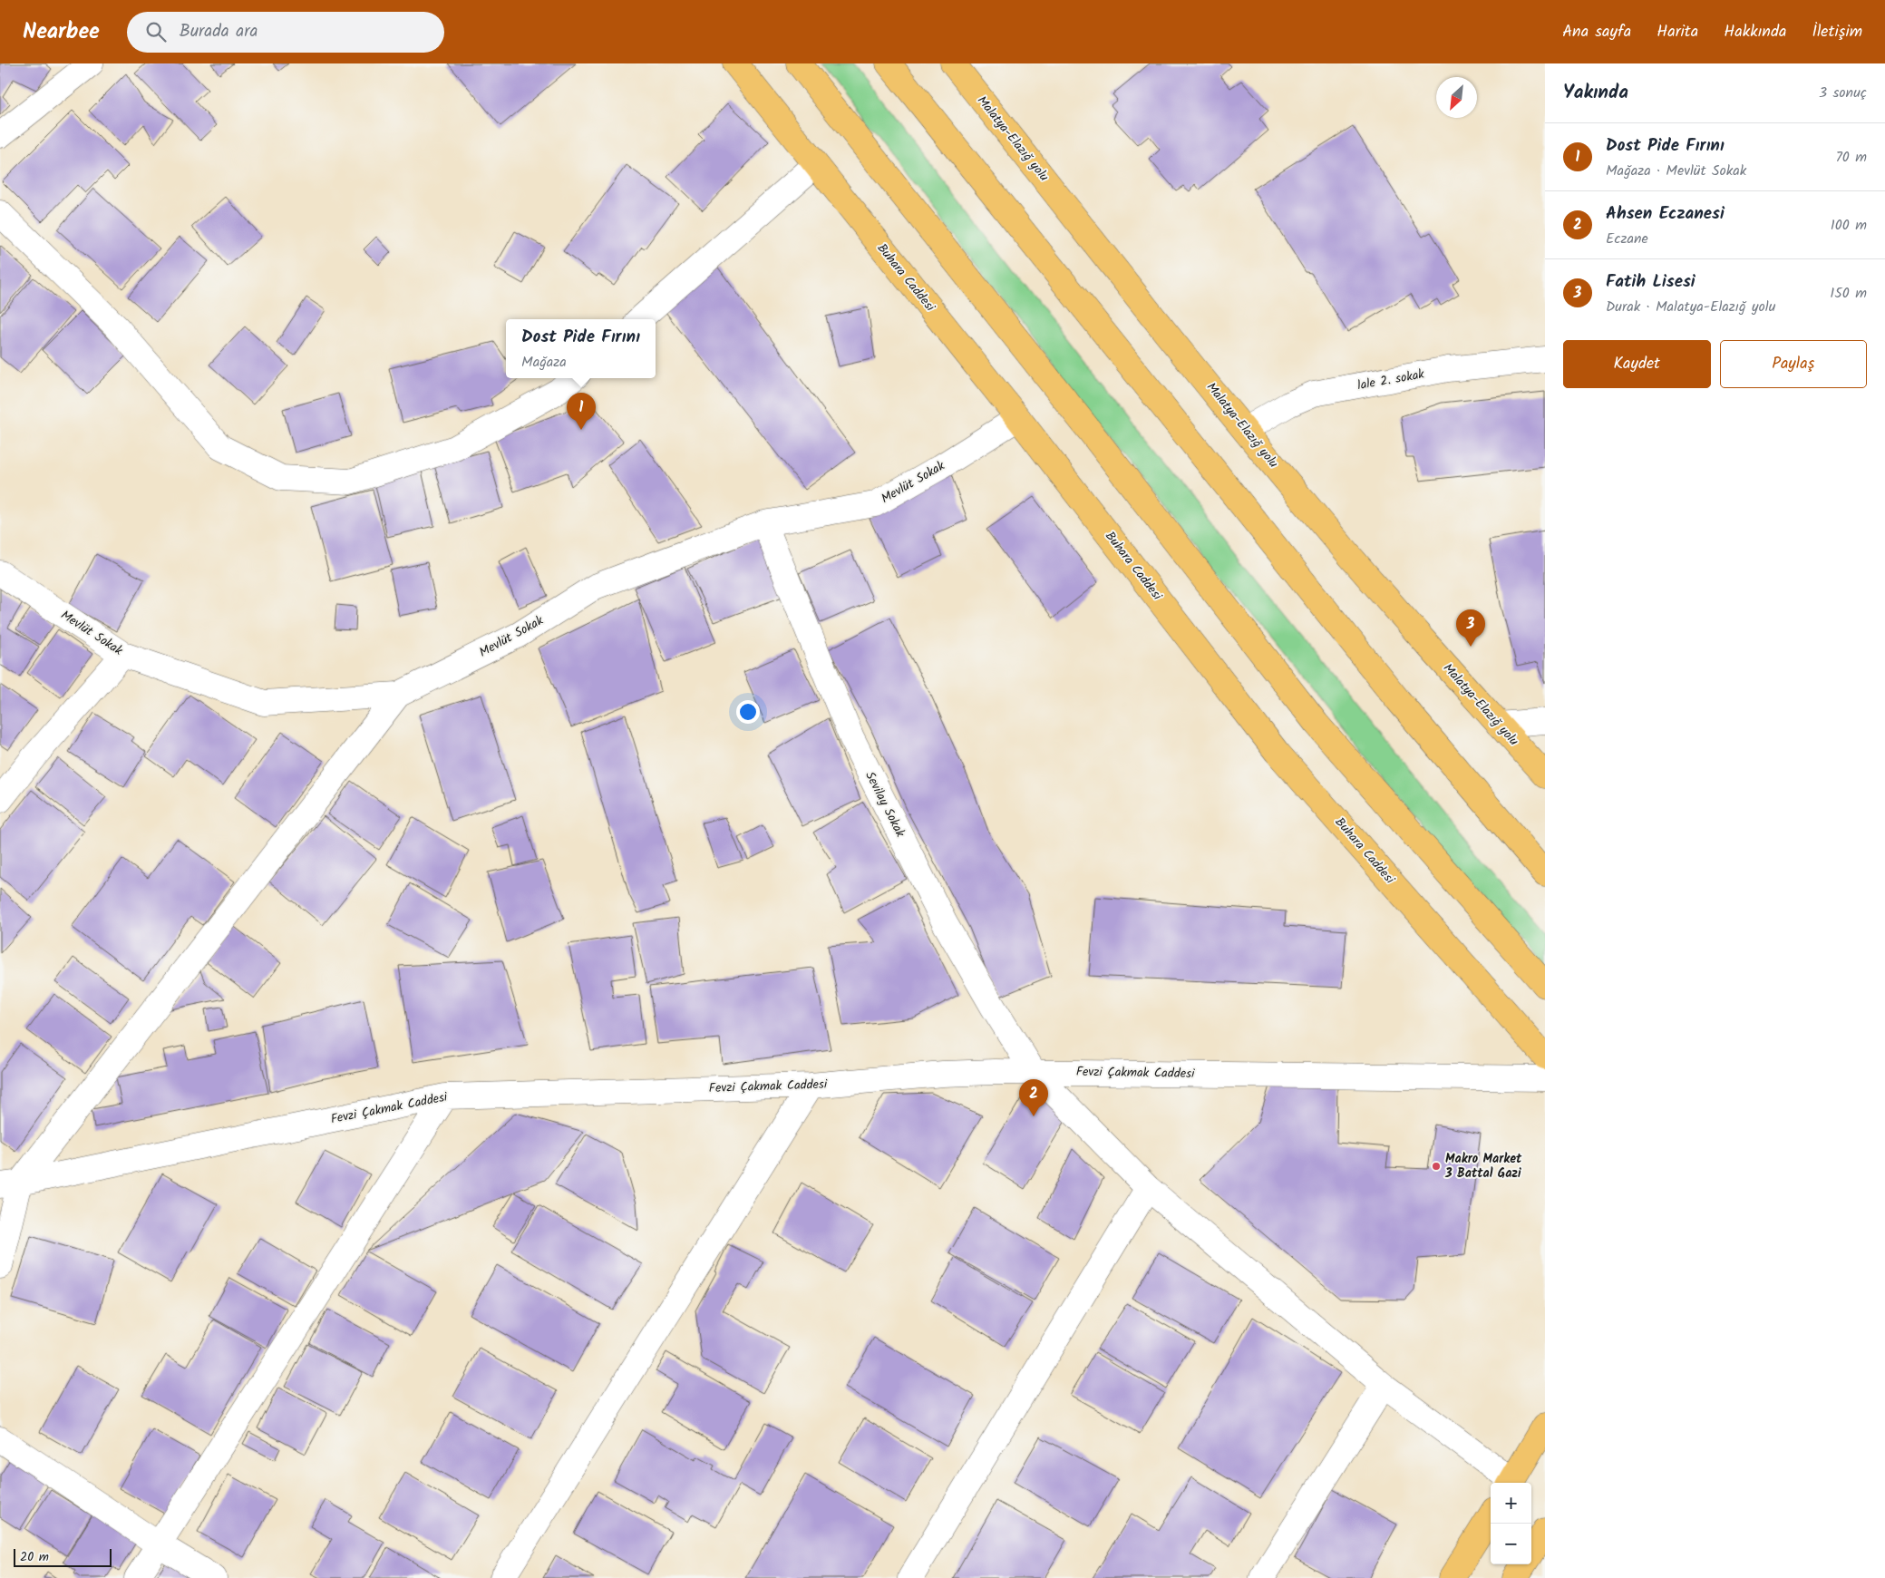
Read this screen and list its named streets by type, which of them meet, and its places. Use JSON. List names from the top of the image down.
{
  "streets": {
    "main road": ["Malatya-Elazığ yolu", "Buhara Caddesi"],
    "street": [
      "lale 2. sokak",
      "Mevlüt Sokak",
      "Sevilay Sokak",
      "Fevzi Çakmak Caddesi"
    ]
  },
  "crossings": [
    ["Malatya-Elazığ yolu", "lale 2. sokak"],
    ["Buhara Caddesi", "Mevlüt Sokak"],
    ["Mevlüt Sokak", "Sevilay Sokak"],
    ["Sevilay Sokak", "Fevzi Çakmak Caddesi"]
  ],
  "places": ["Makro Market 3 Battal Gazi"],
  "scale_bar": "20 m",
  "north": "bottom left",
  "page": {
    "header": "Nearbee",
    "search": "Burada ara",
    "nav": [
      "Ana sayfa",
      "Harita",
      "Hakkında",
      "İletişim"
    ],
    "heading": ["Yakında", "3 sonuç"],
    "list": [
      {
        "mark": "1",
        "name": "Dost Pide Fırını",
        "note": "Mağaza · Mevlüt Sokak",
        "value": "70 m"
      },
      {
        "mark": "2",
        "name": "Ahsen Eczanesi",
        "note": "Eczane",
        "value": "100 m"
      },
      {
        "mark": "3",
        "name": "Fatih Lisesi",
        "note": "Durak · Malatya-Elazığ yolu",
        "value": "150 m"
      }
    ],
    "popup": ["Dost Pide Fırını", "Mağaza"],
    "buttons": ["Kaydet", "Paylaş"],
    "pins": ["1", "3", "2"],
    "map_buttons": ["+", "−"],
    "scale": "20 m"
  }
}
